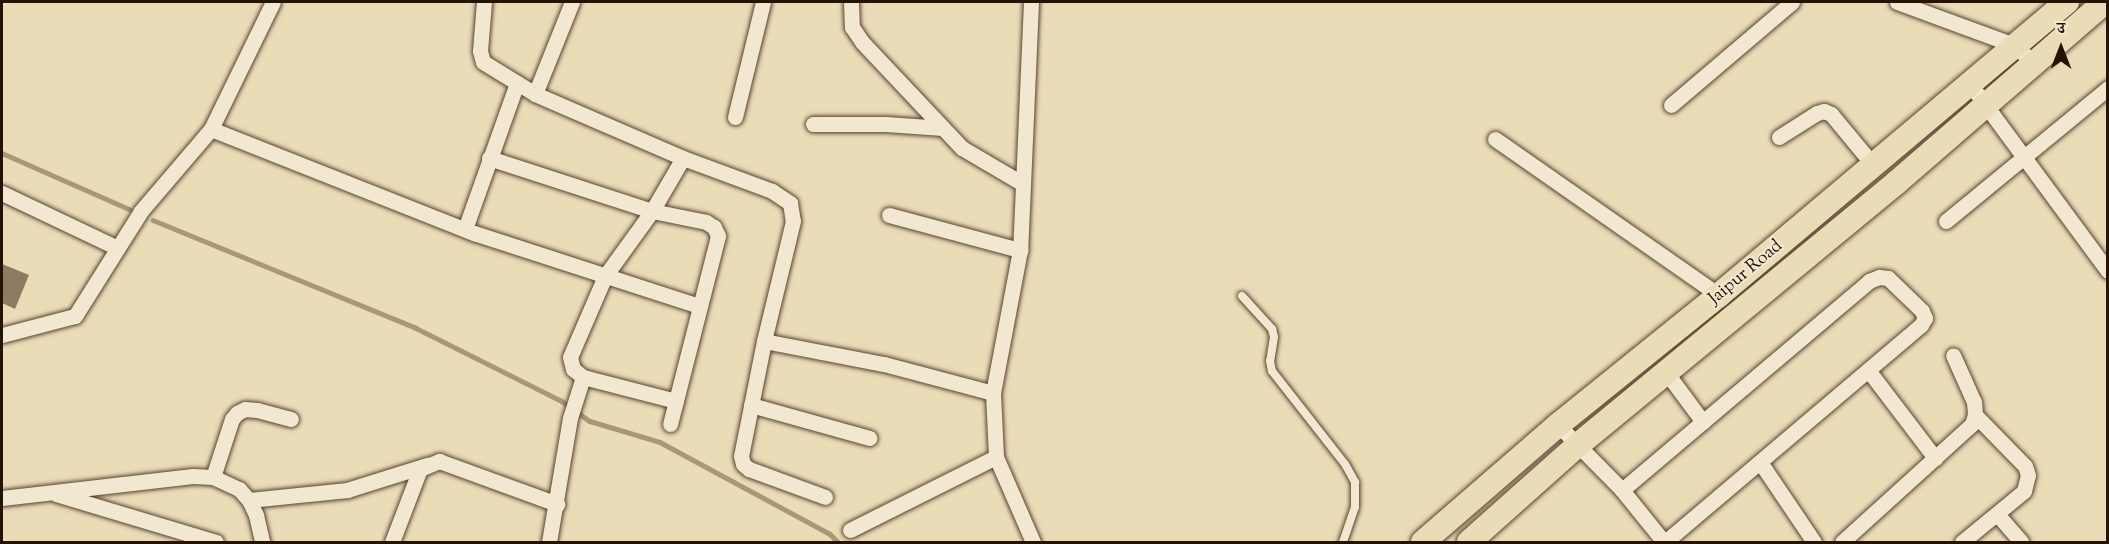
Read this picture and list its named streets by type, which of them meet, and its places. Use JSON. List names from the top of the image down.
{
  "streets": {
    "main road": ["Jaipur Road"]
  },
  "north": "top"
}
